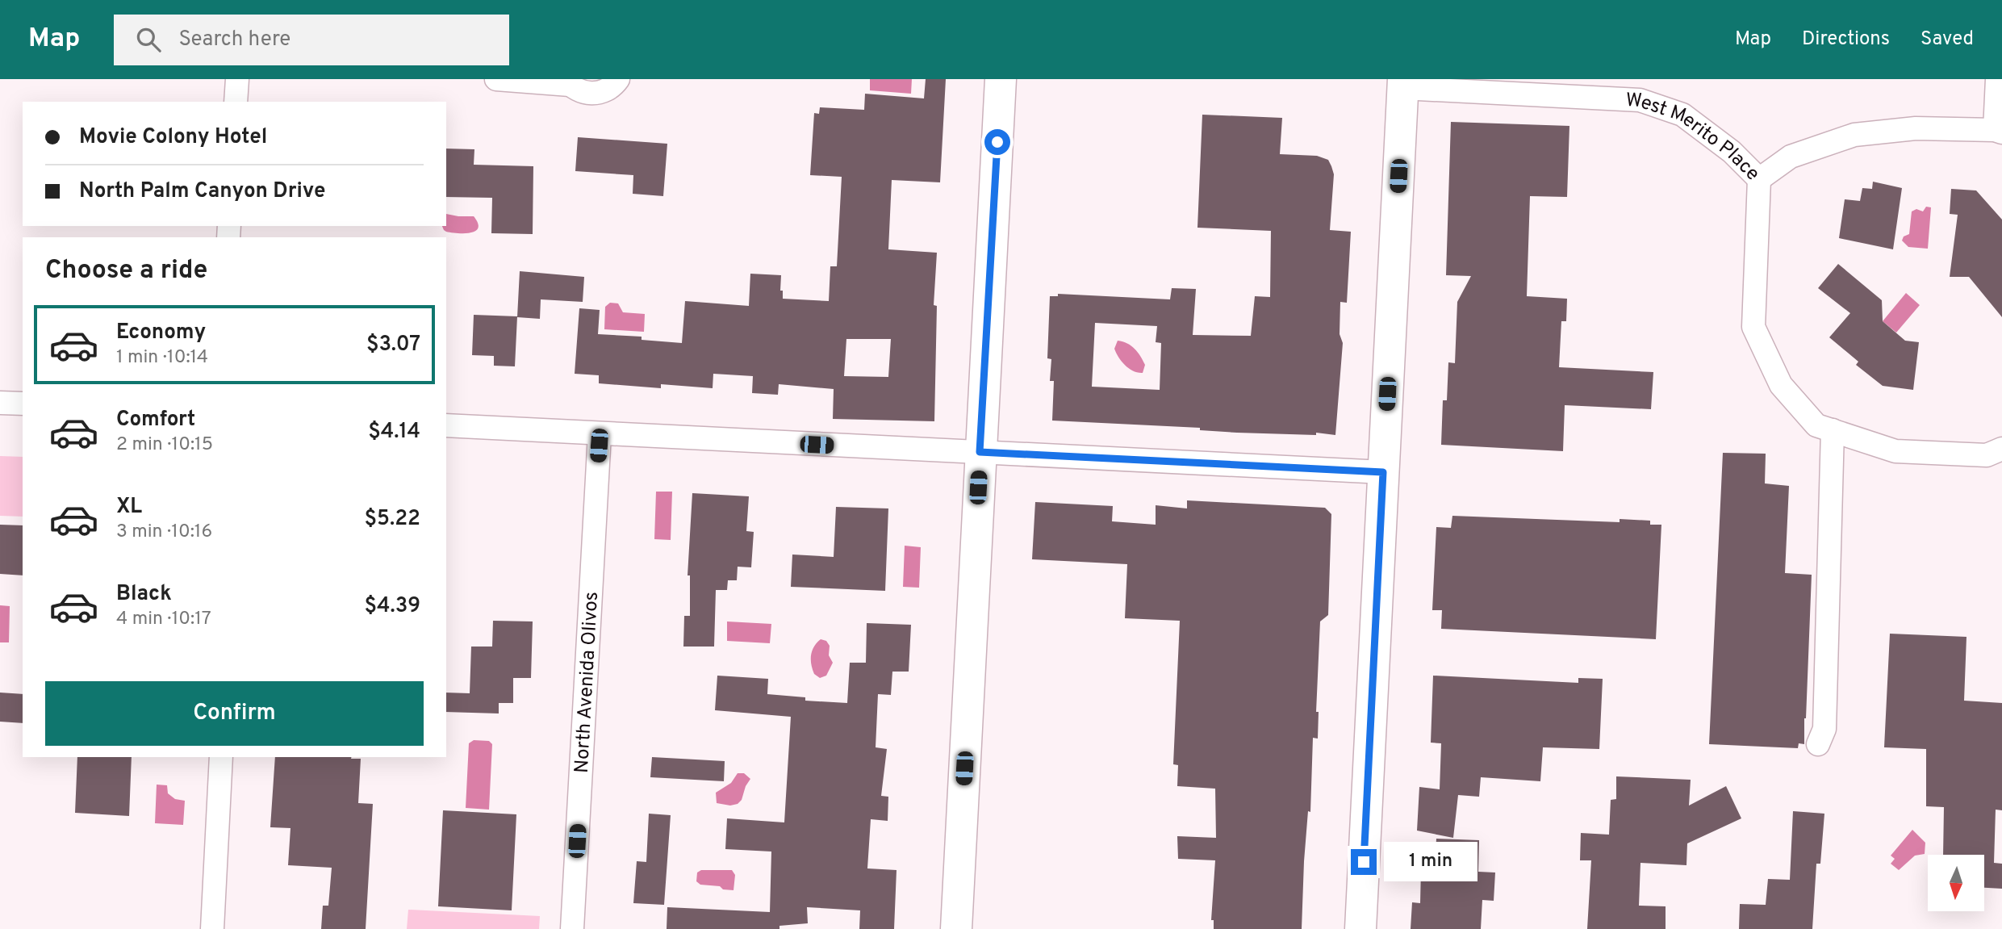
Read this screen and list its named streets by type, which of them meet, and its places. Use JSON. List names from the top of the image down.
{
  "streets": {
    "street": ["West Merito Place", "North Avenida Olivos"]
  },
  "north": "bottom",
  "page": {
    "header": "Map",
    "search": "Search here",
    "nav": ["Map", "Directions", "Saved"],
    "banner": ["Movie Colony Hotel", "North Palm Canyon Drive"],
    "heading": "Choose a ride",
    "list": [
      {
        "name": "Economy",
        "note": "1 min · 10:14",
        "value": "$3.07"
      },
      {
        "name": "Comfort",
        "note": "2 min · 10:15",
        "value": "$4.14"
      },
      {
        "name": "XL",
        "note": "3 min · 10:16",
        "value": "$5.22"
      },
      {
        "name": "Black",
        "note": "4 min · 10:17",
        "value": "$4.39"
      }
    ],
    "buttons": "Confirm",
    "bubble": "1 min"
  }
}
